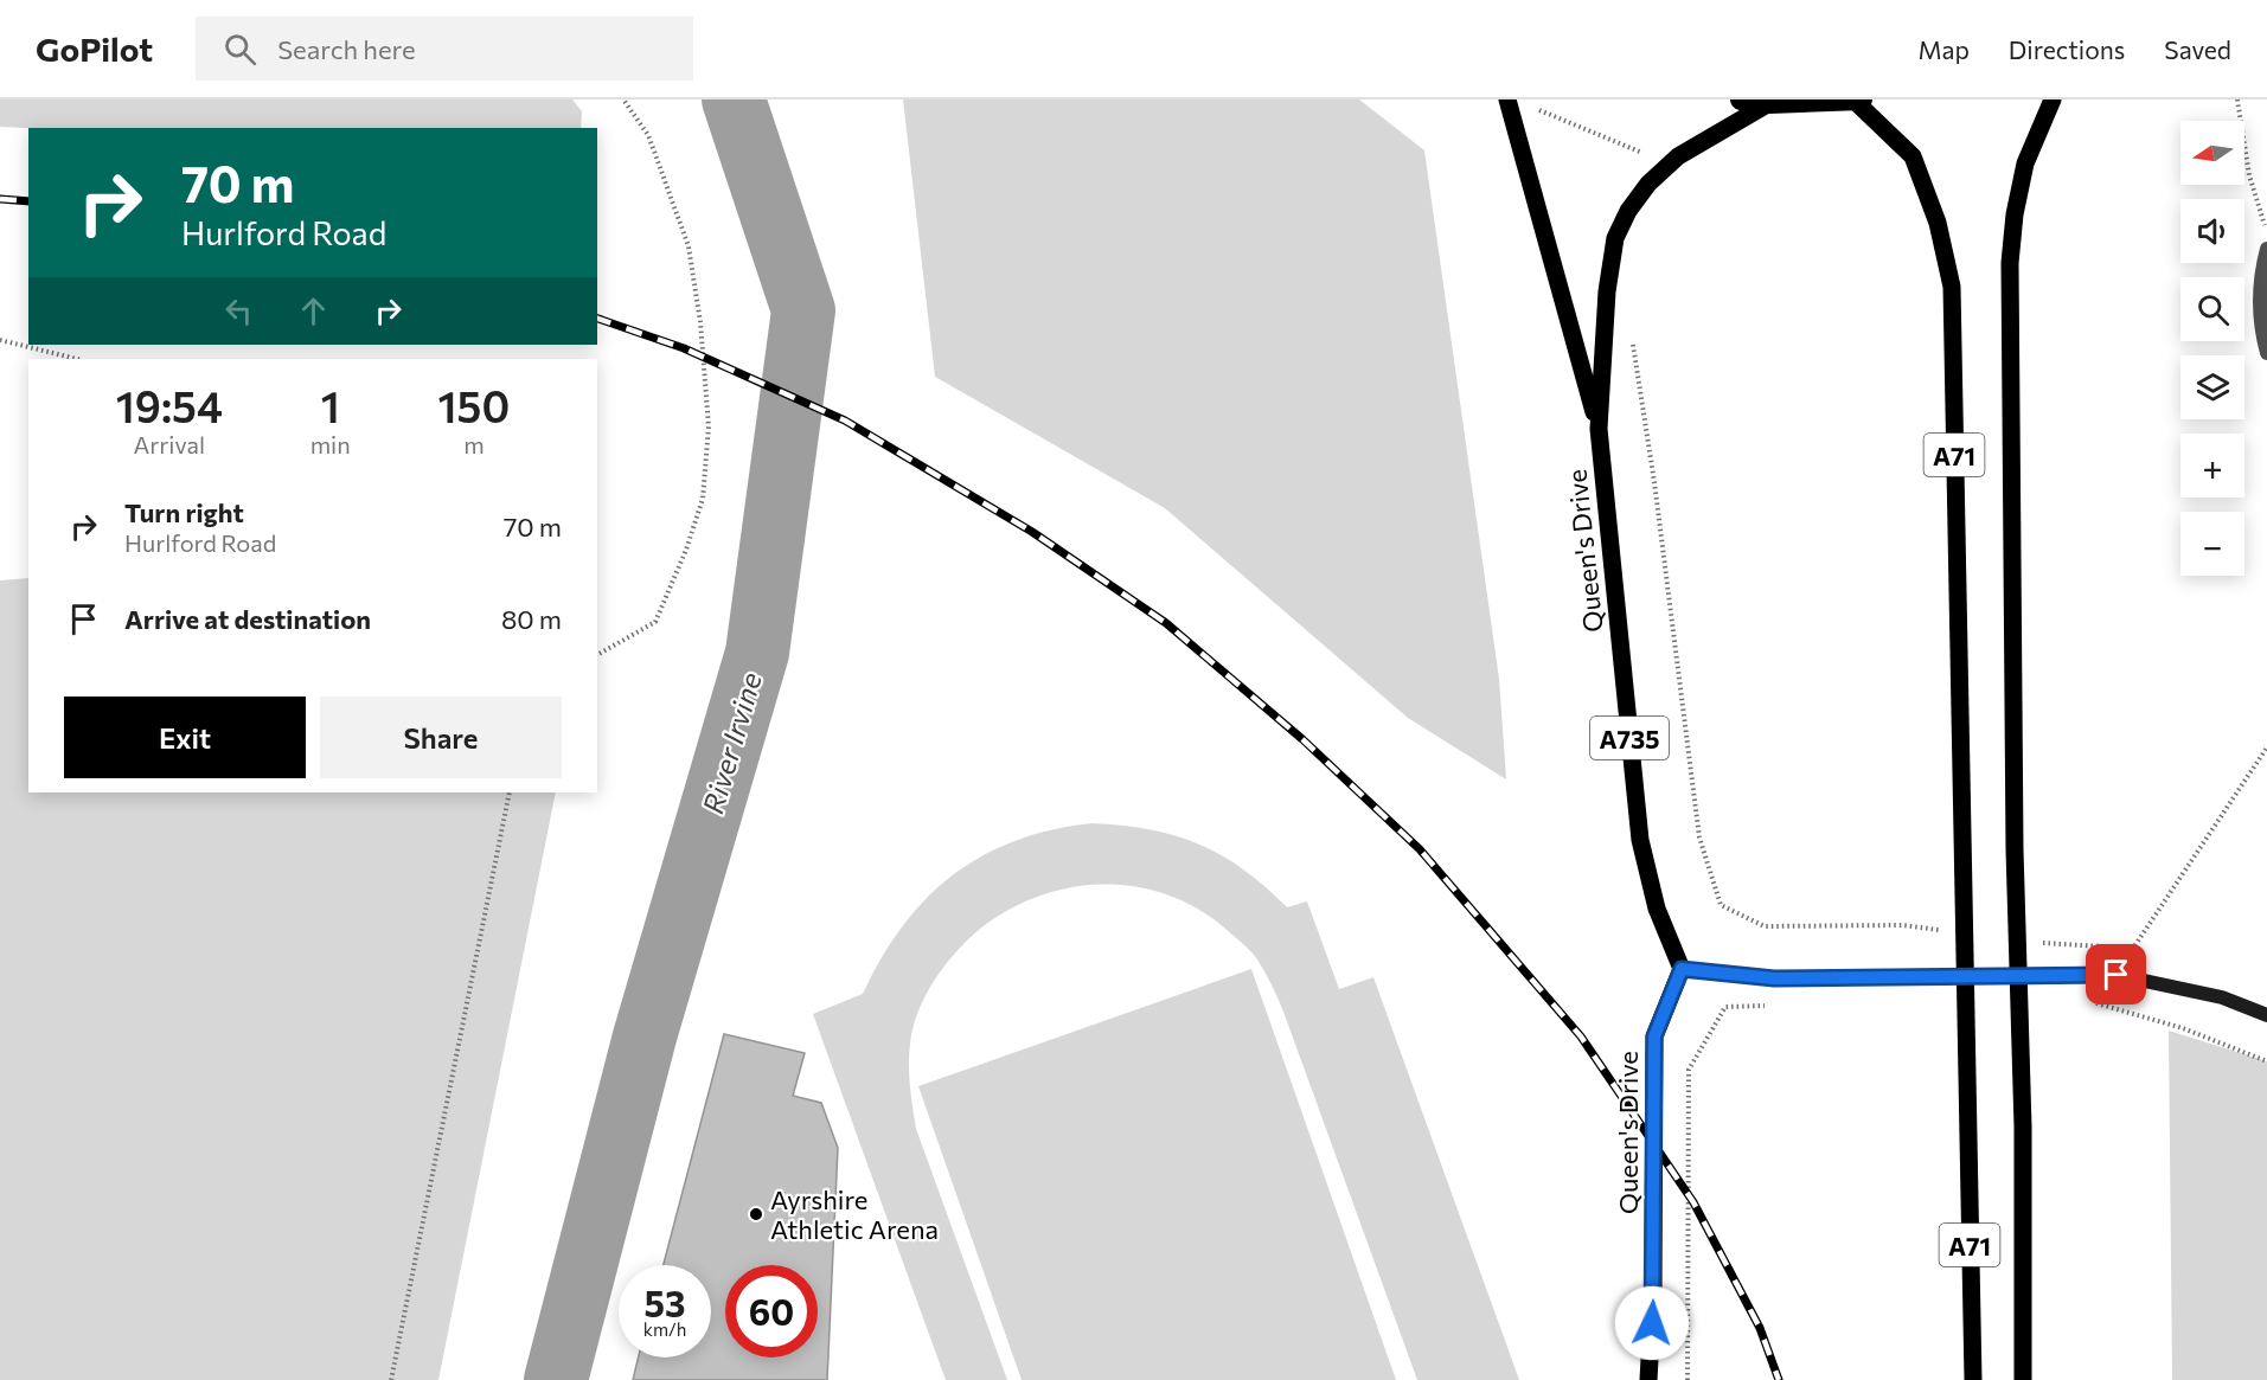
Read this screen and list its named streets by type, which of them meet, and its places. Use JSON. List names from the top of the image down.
{
  "streets": {
    "main road": ["A71", "Queen's Drive", "A735"]
  },
  "water": ["River Irvine"],
  "places": ["Ayrshire Athletic Arena"],
  "north": "left",
  "page": {
    "header": "GoPilot",
    "search": "Search here",
    "nav": ["Map", "Directions", "Saved"],
    "map_buttons": ["+", "−"],
    "turn": ["70 m", "Hurlford Road"],
    "eta": [
      "19:54",
      "Arrival",
      "1",
      "min",
      "150",
      "m"
    ],
    "list": [
      {
        "name": "Turn right",
        "note": "Hurlford Road",
        "value": "70 m"
      },
      {
        "name": "Arrive at destination",
        "value": "80 m"
      }
    ],
    "buttons": ["Exit", "Share"],
    "speed": "53 km/h",
    "limit": "60"
  }
}
